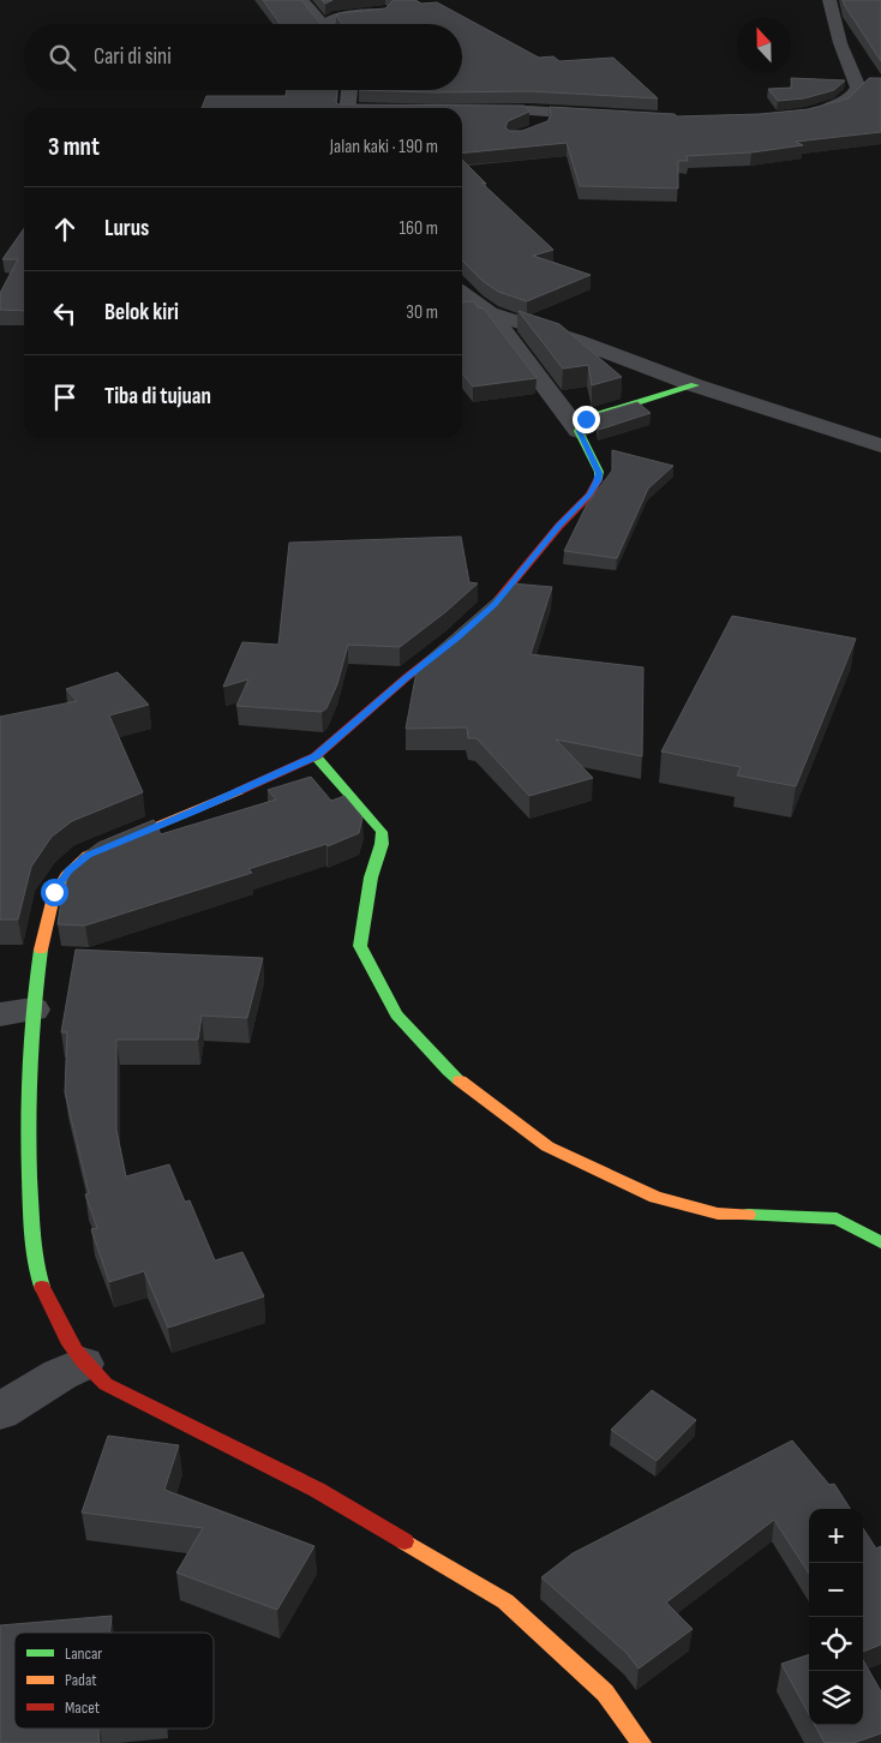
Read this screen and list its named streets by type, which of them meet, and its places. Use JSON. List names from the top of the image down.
{
  "legend": ["Lancar", "Padat", "Macet"],
  "north": "top",
  "page": {
    "search": "Cari di sini",
    "heading": ["3 mnt", "Jalan kaki · 190 m"],
    "list": [
      ["Lurus", "160 m"],
      ["Belok kiri", "30 m"],
      "Tiba di tujuan"
    ],
    "map_buttons": ["+", "−"]
  }
}
